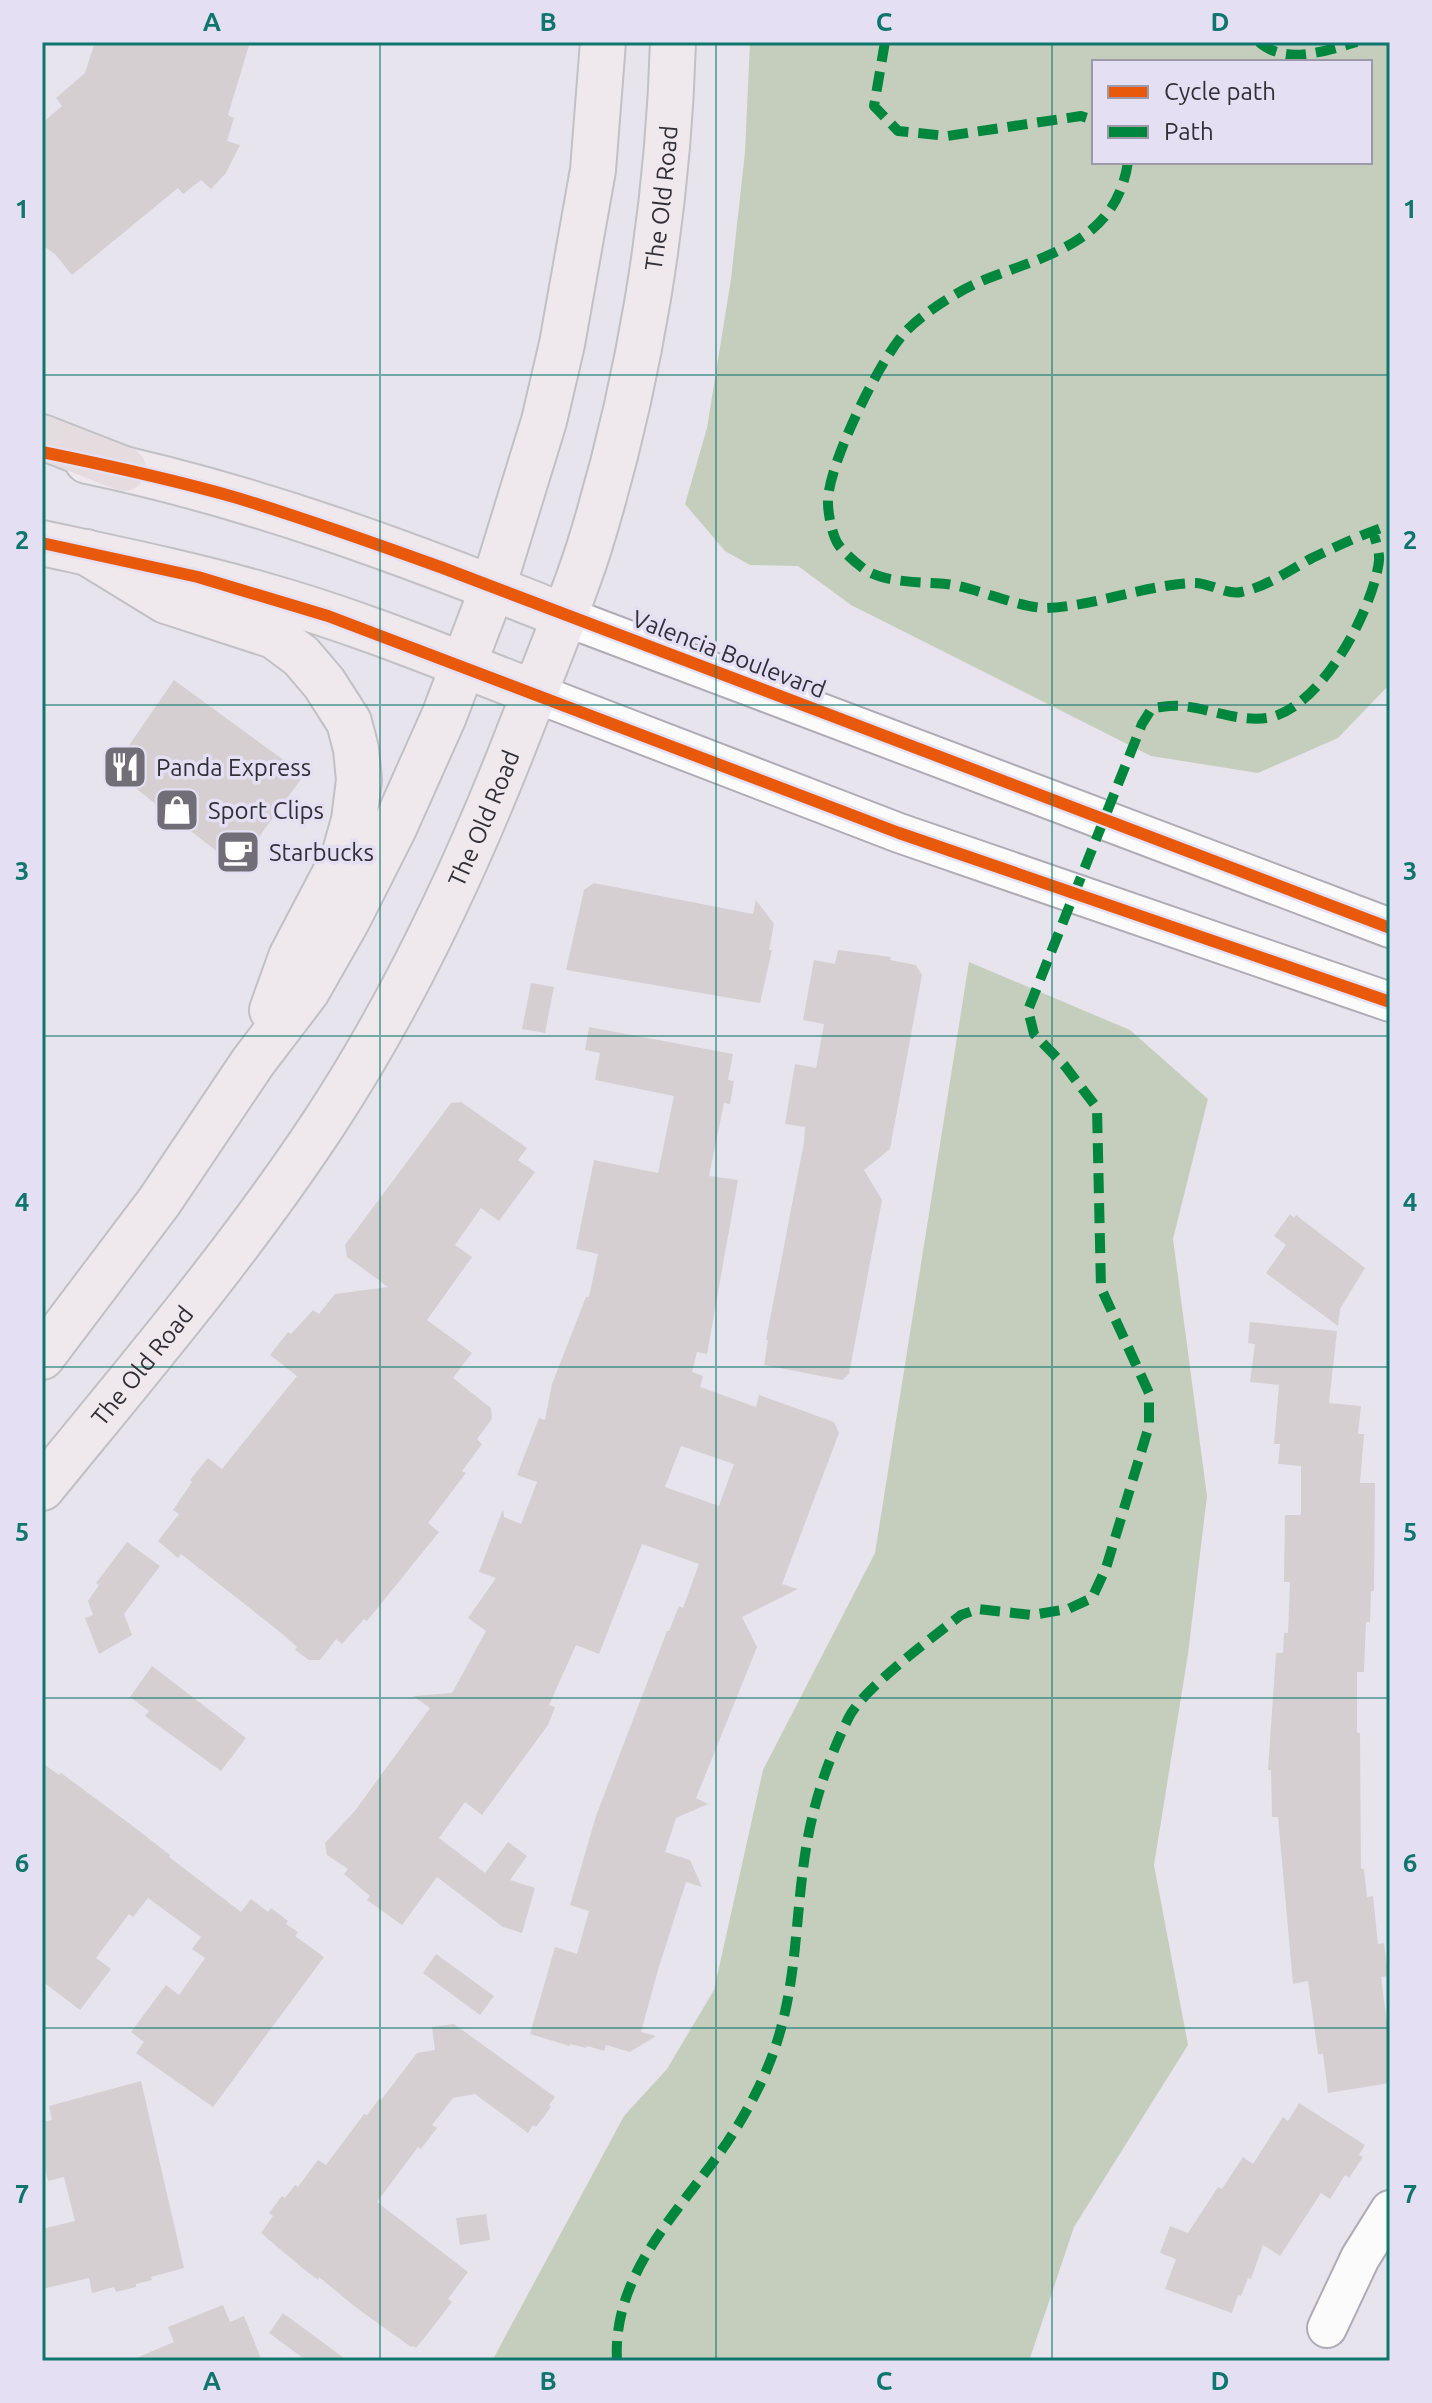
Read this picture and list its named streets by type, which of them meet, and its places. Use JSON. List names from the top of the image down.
{
  "streets": {
    "main road": ["The Old Road", "Valencia Boulevard"]
  },
  "crossings": [
    ["The Old Road", "Valencia Boulevard"]
  ],
  "places": {
    "restaurant": ["Panda Express"],
    "shop": ["Sport Clips"],
    "cafe": ["Starbucks"]
  },
  "legend": ["Cycle path", "Path"],
  "grid": {
    "columns": [
      "A",
      "B",
      "C",
      "D"
    ],
    "rows": [
      "1",
      "2",
      "3",
      "4",
      "5",
      "6",
      "7"
    ]
  }
}
